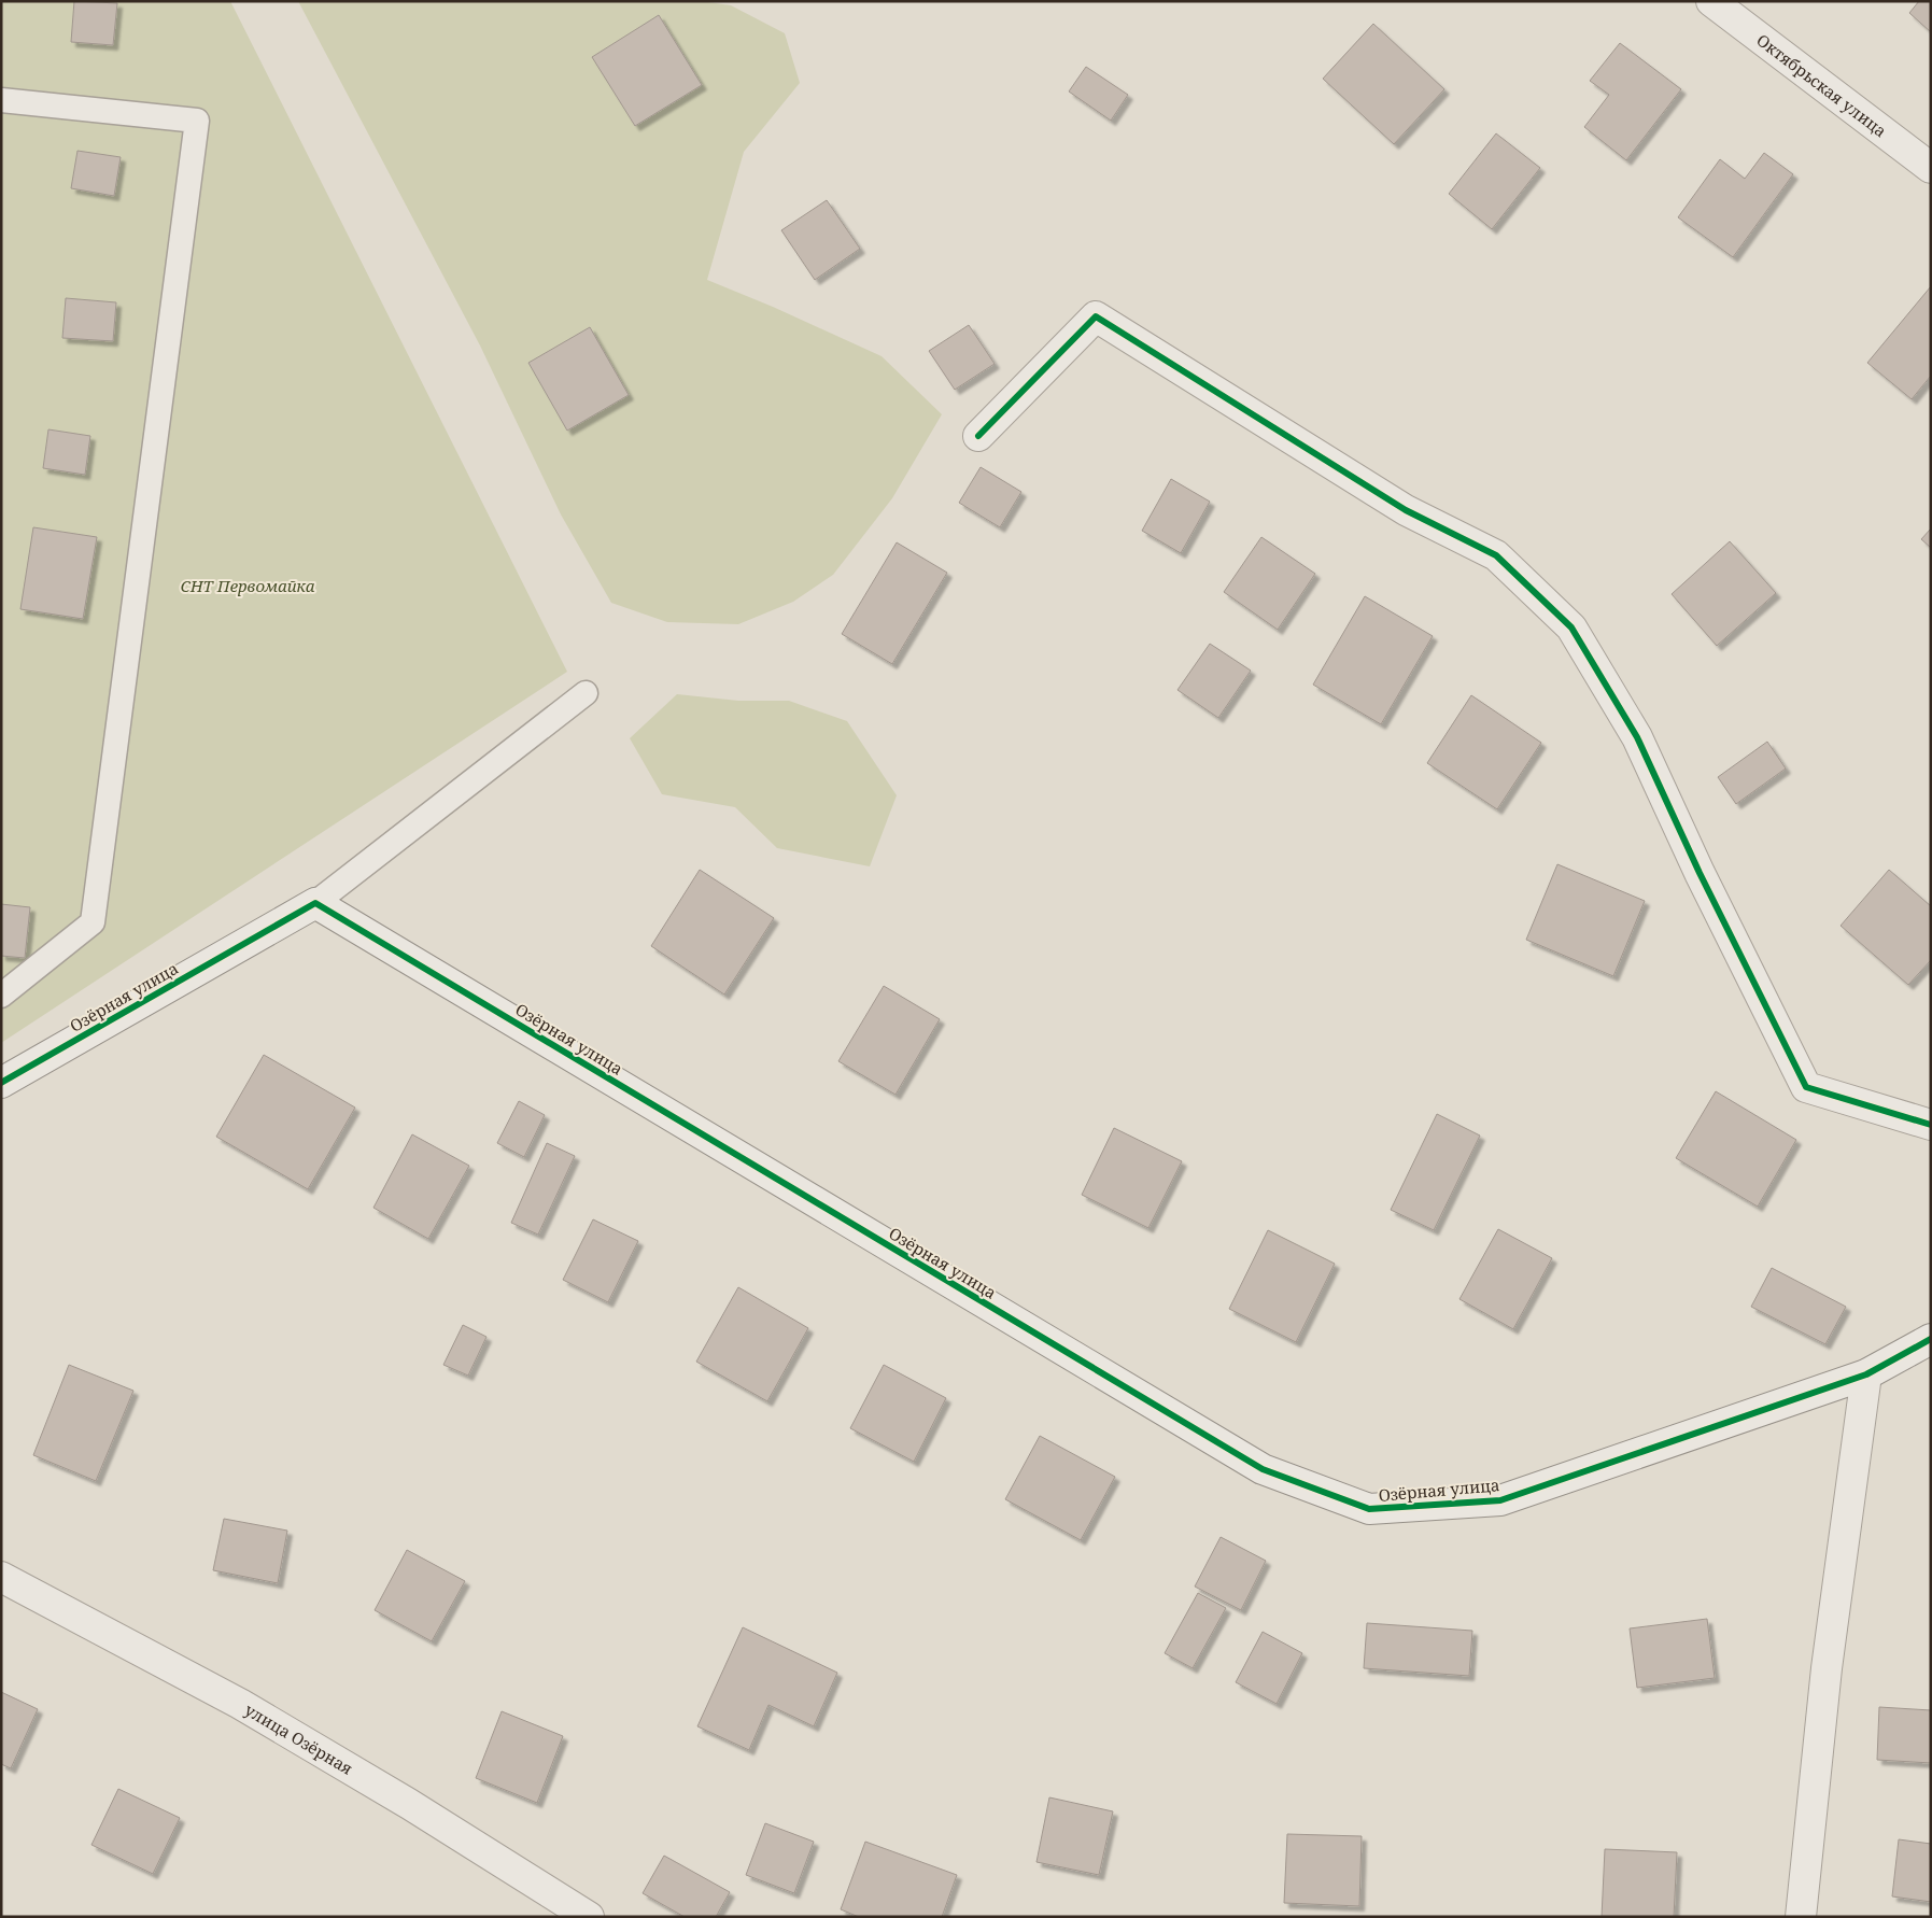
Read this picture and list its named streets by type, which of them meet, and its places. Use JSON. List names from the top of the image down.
{
  "streets": {
    "street": ["Октябрьская улица", "Озёрная улица", "улица Озёрная"]
  },
  "parks": ["СНТ Первомайка"]
}
